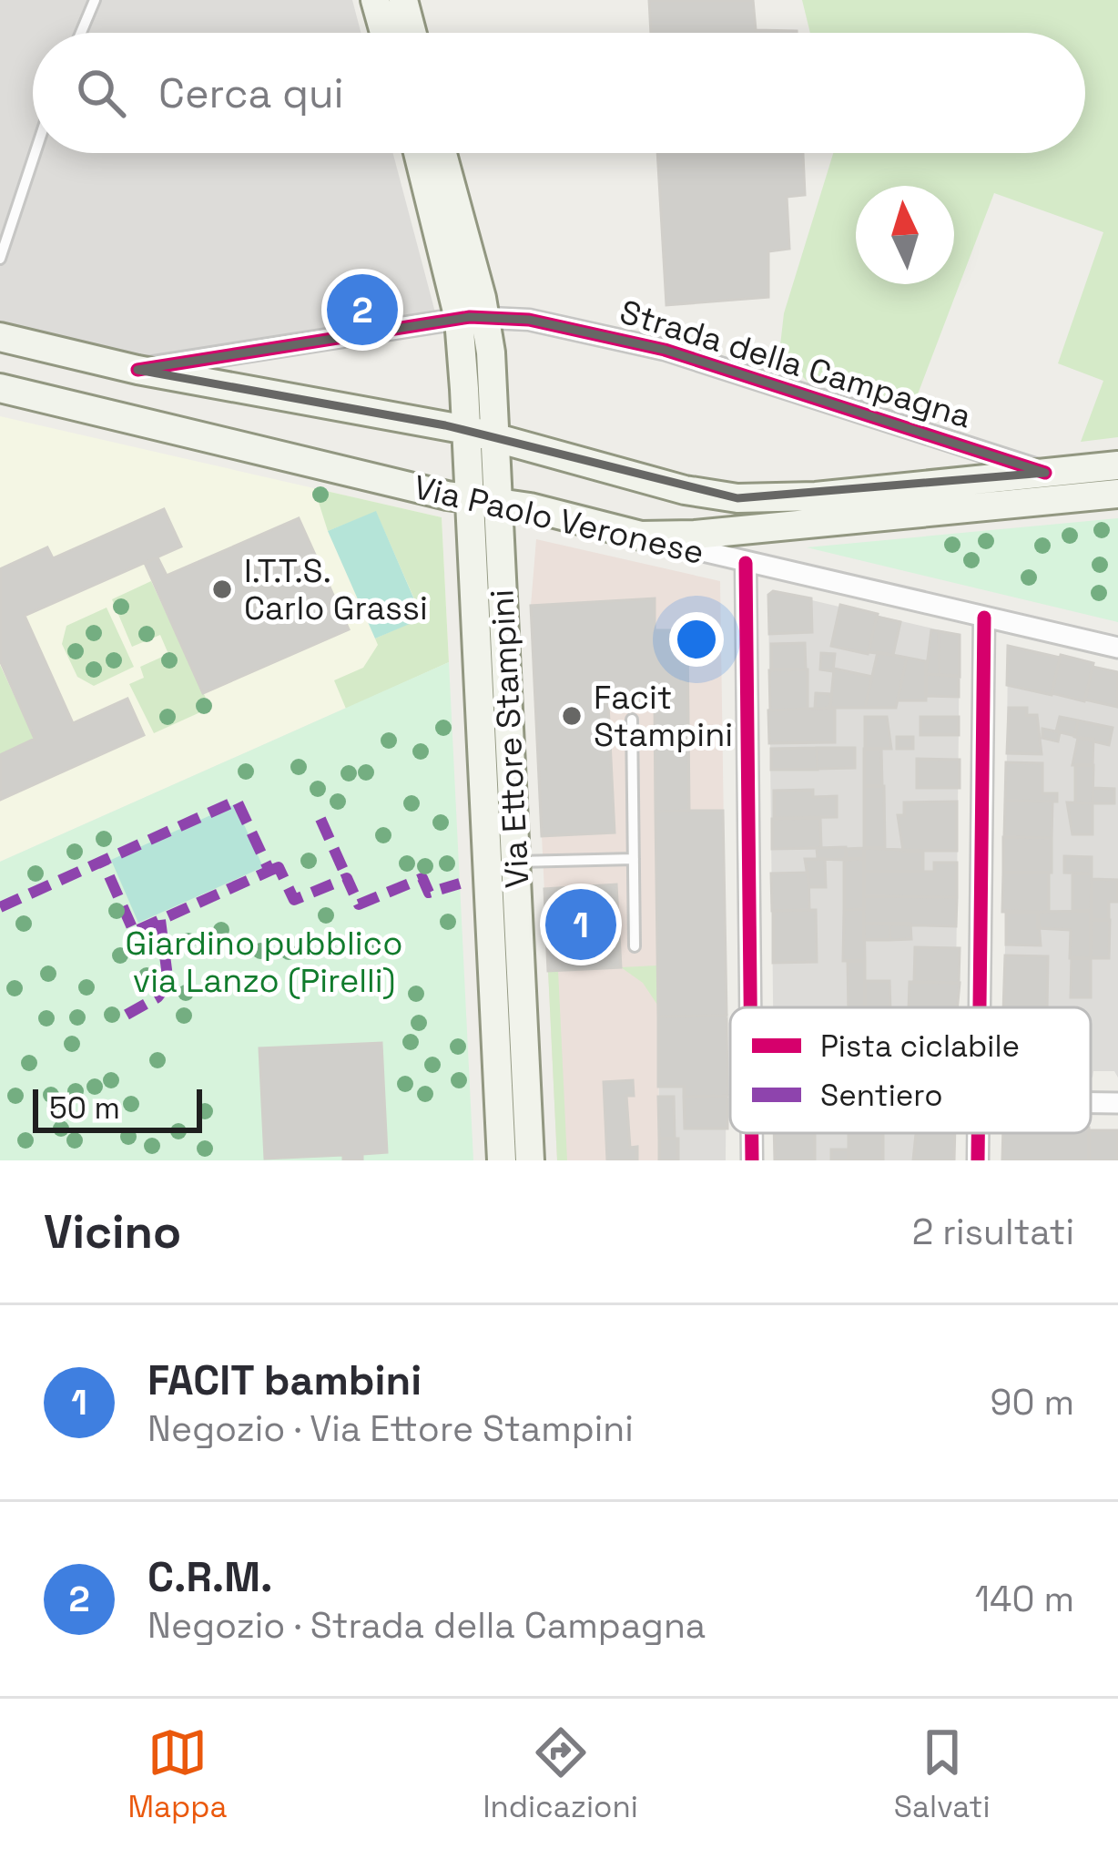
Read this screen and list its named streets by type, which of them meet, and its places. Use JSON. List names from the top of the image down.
{
  "streets": {
    "main road": ["Via Paolo Veronese", "Via Ettore Stampini"],
    "street": ["Strada della Campagna"]
  },
  "crossings": [
    ["Strada della Campagna", "Via Paolo Veronese"],
    ["Strada della Campagna", "Via Ettore Stampini"],
    ["Via Paolo Veronese", "Via Ettore Stampini"]
  ],
  "parks": ["Giardino pubblico via Lanzo (Pirelli)"],
  "places": ["I.T.T.S. Carlo Grassi", "Facit Stampini"],
  "legend": ["Pista ciclabile", "Sentiero"],
  "scale_bar": "50 m",
  "north": "top",
  "page": {
    "search": "Cerca qui",
    "pins": ["2", "1"],
    "scale": "50 m",
    "heading": ["Vicino", "2 risultati"],
    "list": [
      {
        "mark": "1",
        "name": "FACIT bambini",
        "note": "Negozio · Via Ettore Stampini",
        "value": "90 m"
      },
      {
        "mark": "2",
        "name": "C.R.M.",
        "note": "Negozio · Strada della Campagna",
        "value": "140 m"
      }
    ],
    "nav": ["Mappa", "Indicazioni", "Salvati"]
  }
}
